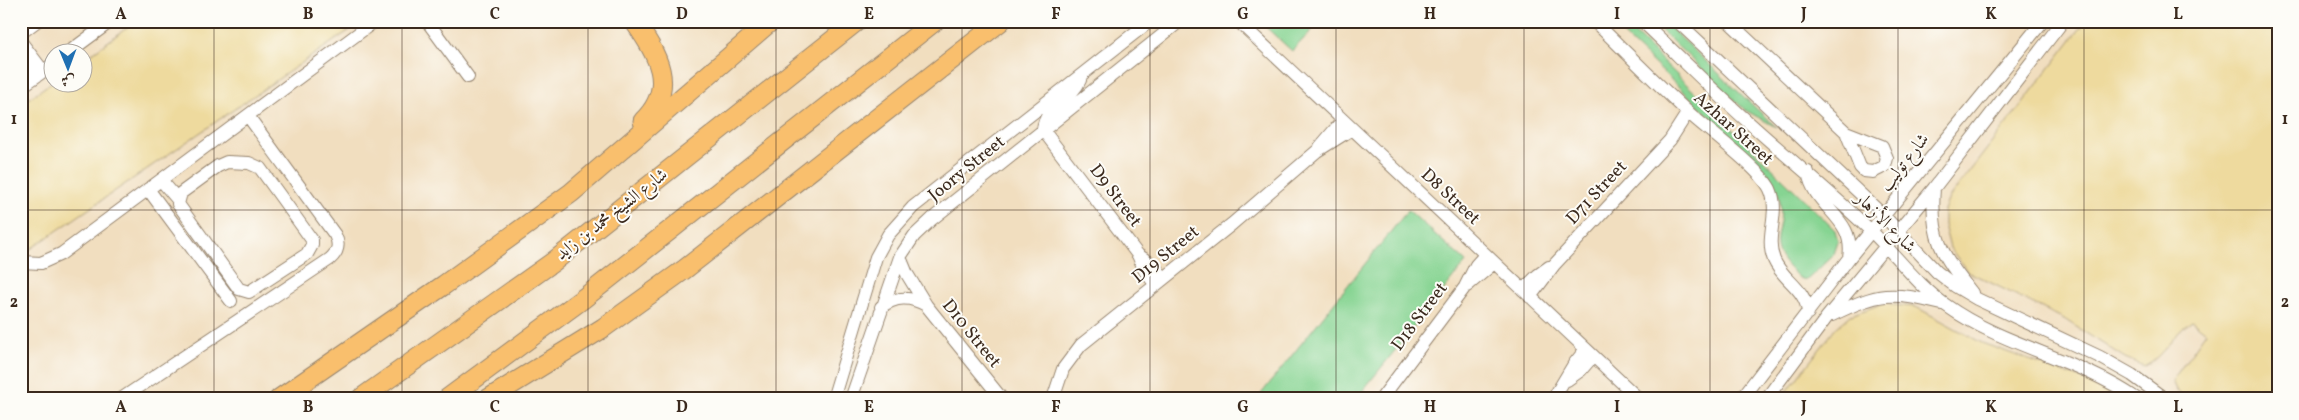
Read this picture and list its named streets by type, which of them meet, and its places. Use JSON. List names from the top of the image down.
{
  "streets": {
    "highway": ["شارع الشيخ محمد بن زايد"],
    "street": [
      "Azhar Street",
      "شارع توليب",
      "Joory Street",
      "D71 Street",
      "D9 Street",
      "D8 Street",
      "شارع الأزهار",
      "D19 Street",
      "D18 Street",
      "D10 Street"
    ]
  },
  "crossings": [
    ["Azhar Street", "شارع توليب"],
    ["Azhar Street", "D71 Street"],
    ["شارع توليب", "شارع الأزهار"],
    ["Joory Street", "D9 Street"],
    ["Joory Street", "D10 Street"],
    ["D71 Street", "D8 Street"],
    ["D9 Street", "D19 Street"],
    ["D8 Street", "D19 Street"],
    ["D8 Street", "D18 Street"]
  ],
  "north": "bottom",
  "grid": {
    "columns": [
      "A",
      "B",
      "C",
      "D",
      "E",
      "F",
      "G",
      "H",
      "I",
      "J",
      "K",
      "L"
    ],
    "rows": ["1", "2"]
  }
}
